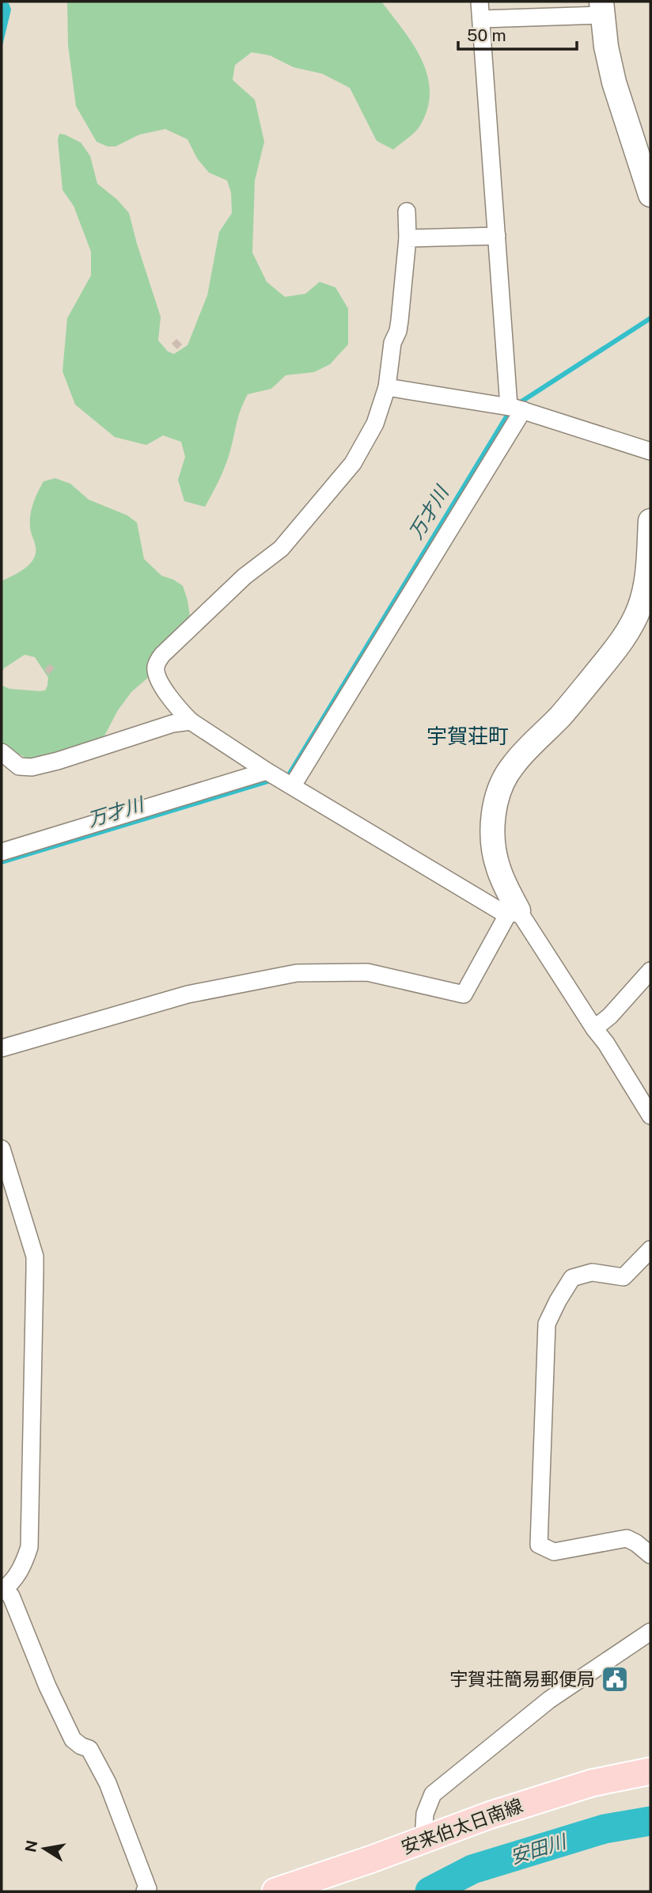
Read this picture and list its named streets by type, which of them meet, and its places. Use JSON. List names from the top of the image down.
{
  "streets": {
    "main road": ["安来伯太日南線"]
  },
  "districts": ["宇賀荘町"],
  "water": ["万才川", "安田川"],
  "places": {
    "public building": ["宇賀荘簡易郵便局"]
  },
  "scale_bar": "50 m",
  "north": "left"
}
